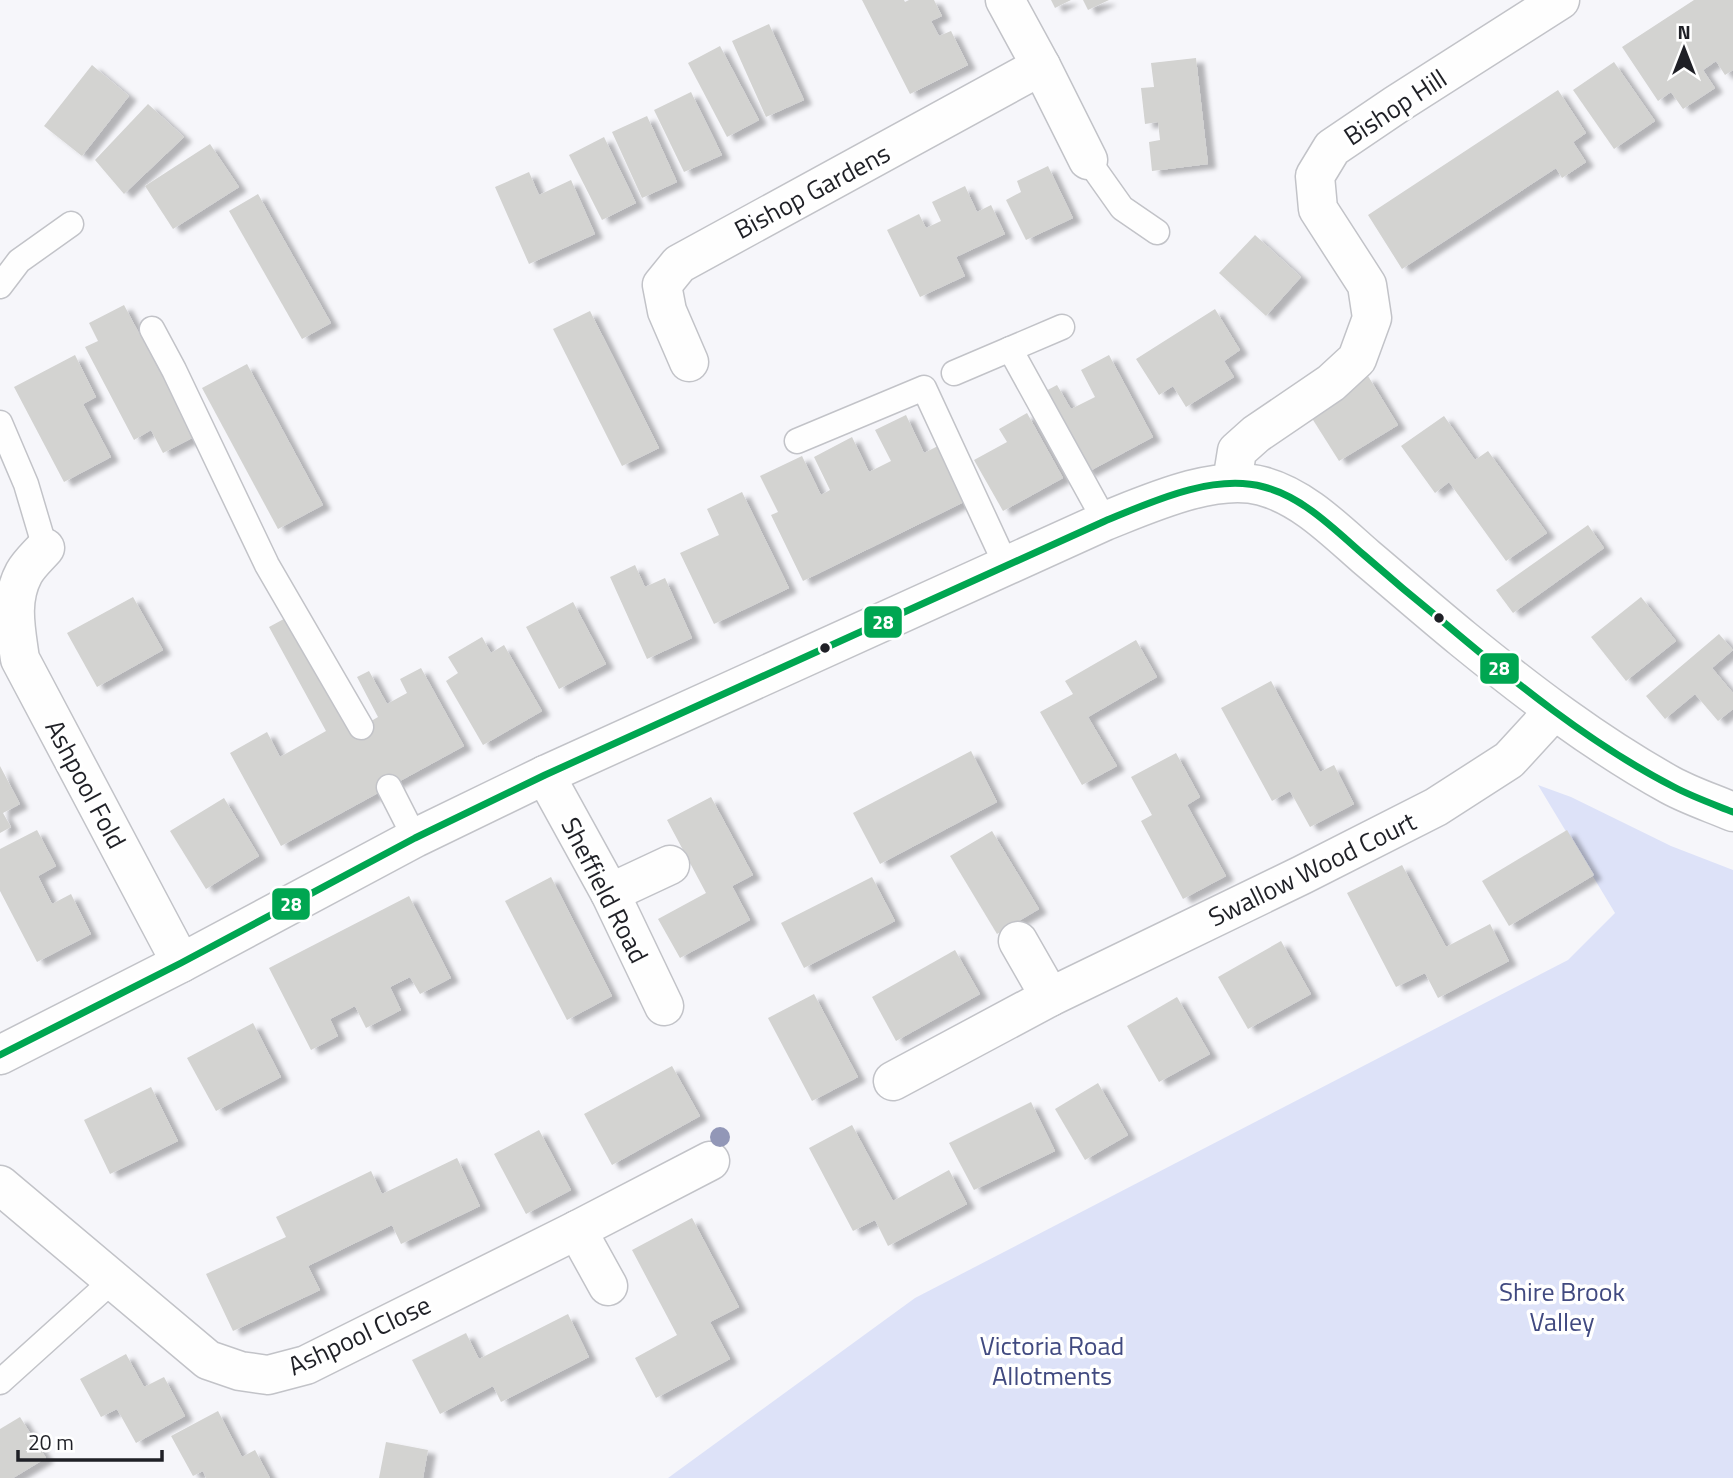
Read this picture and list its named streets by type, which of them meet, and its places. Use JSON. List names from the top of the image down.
{
  "streets": {
    "street": [
      "Bishop Hill",
      "Bishop Gardens",
      "Ashpool Fold",
      "Swallow Wood Court",
      "Sheffield Road",
      "Ashpool Close"
    ]
  },
  "parks": ["Shire Brook Valley", "Victoria Road Allotments"],
  "lines": ["transit line 28"],
  "scale_bar": "20 m",
  "north": "top"
}
